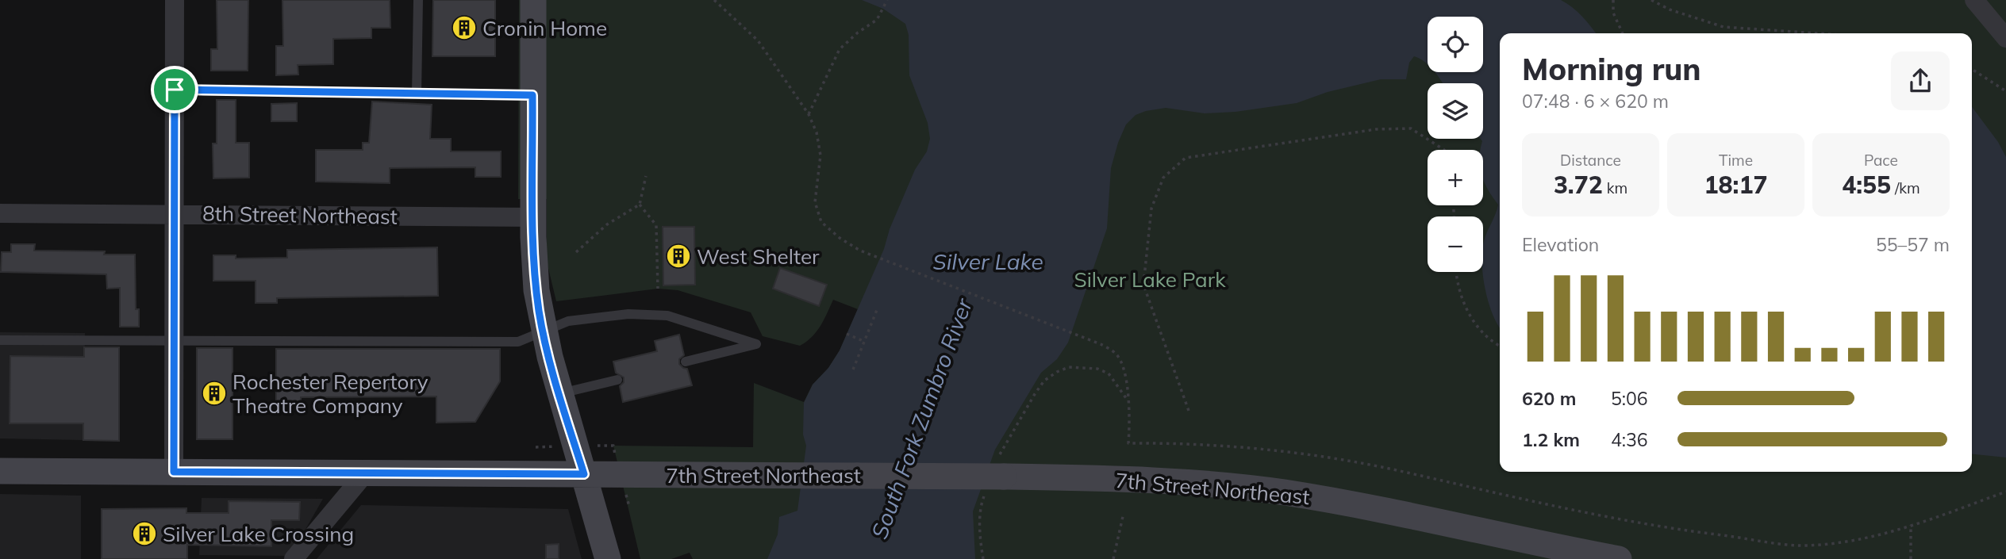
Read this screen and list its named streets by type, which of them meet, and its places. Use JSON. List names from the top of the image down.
{
  "streets": {
    "main road": ["7th Street Northeast"],
    "street": ["8th Street Northeast"]
  },
  "water": ["Silver Lake", "South Fork Zumbro River"],
  "parks": ["Silver Lake Park"],
  "places": {
    "building": [
      "Cronin Home",
      "West Shelter",
      "Rochester Repertory Theatre Company",
      "Silver Lake Crossing"
    ]
  },
  "page": {
    "map_buttons": ["+", "−"],
    "heading": ["Morning run", "07:48 · 6 × 620 m"],
    "stats": [
      ["Distance", "3.72 km"],
      ["Time", "18:17"],
      ["Pace", "4:55 /km"]
    ],
    "chart": ["Elevation", "55–57 m"],
    "list": [
      {
        "name": "620 m",
        "note": "5:06"
      },
      {
        "name": "1.2 km",
        "note": "4:36"
      }
    ]
  }
}
